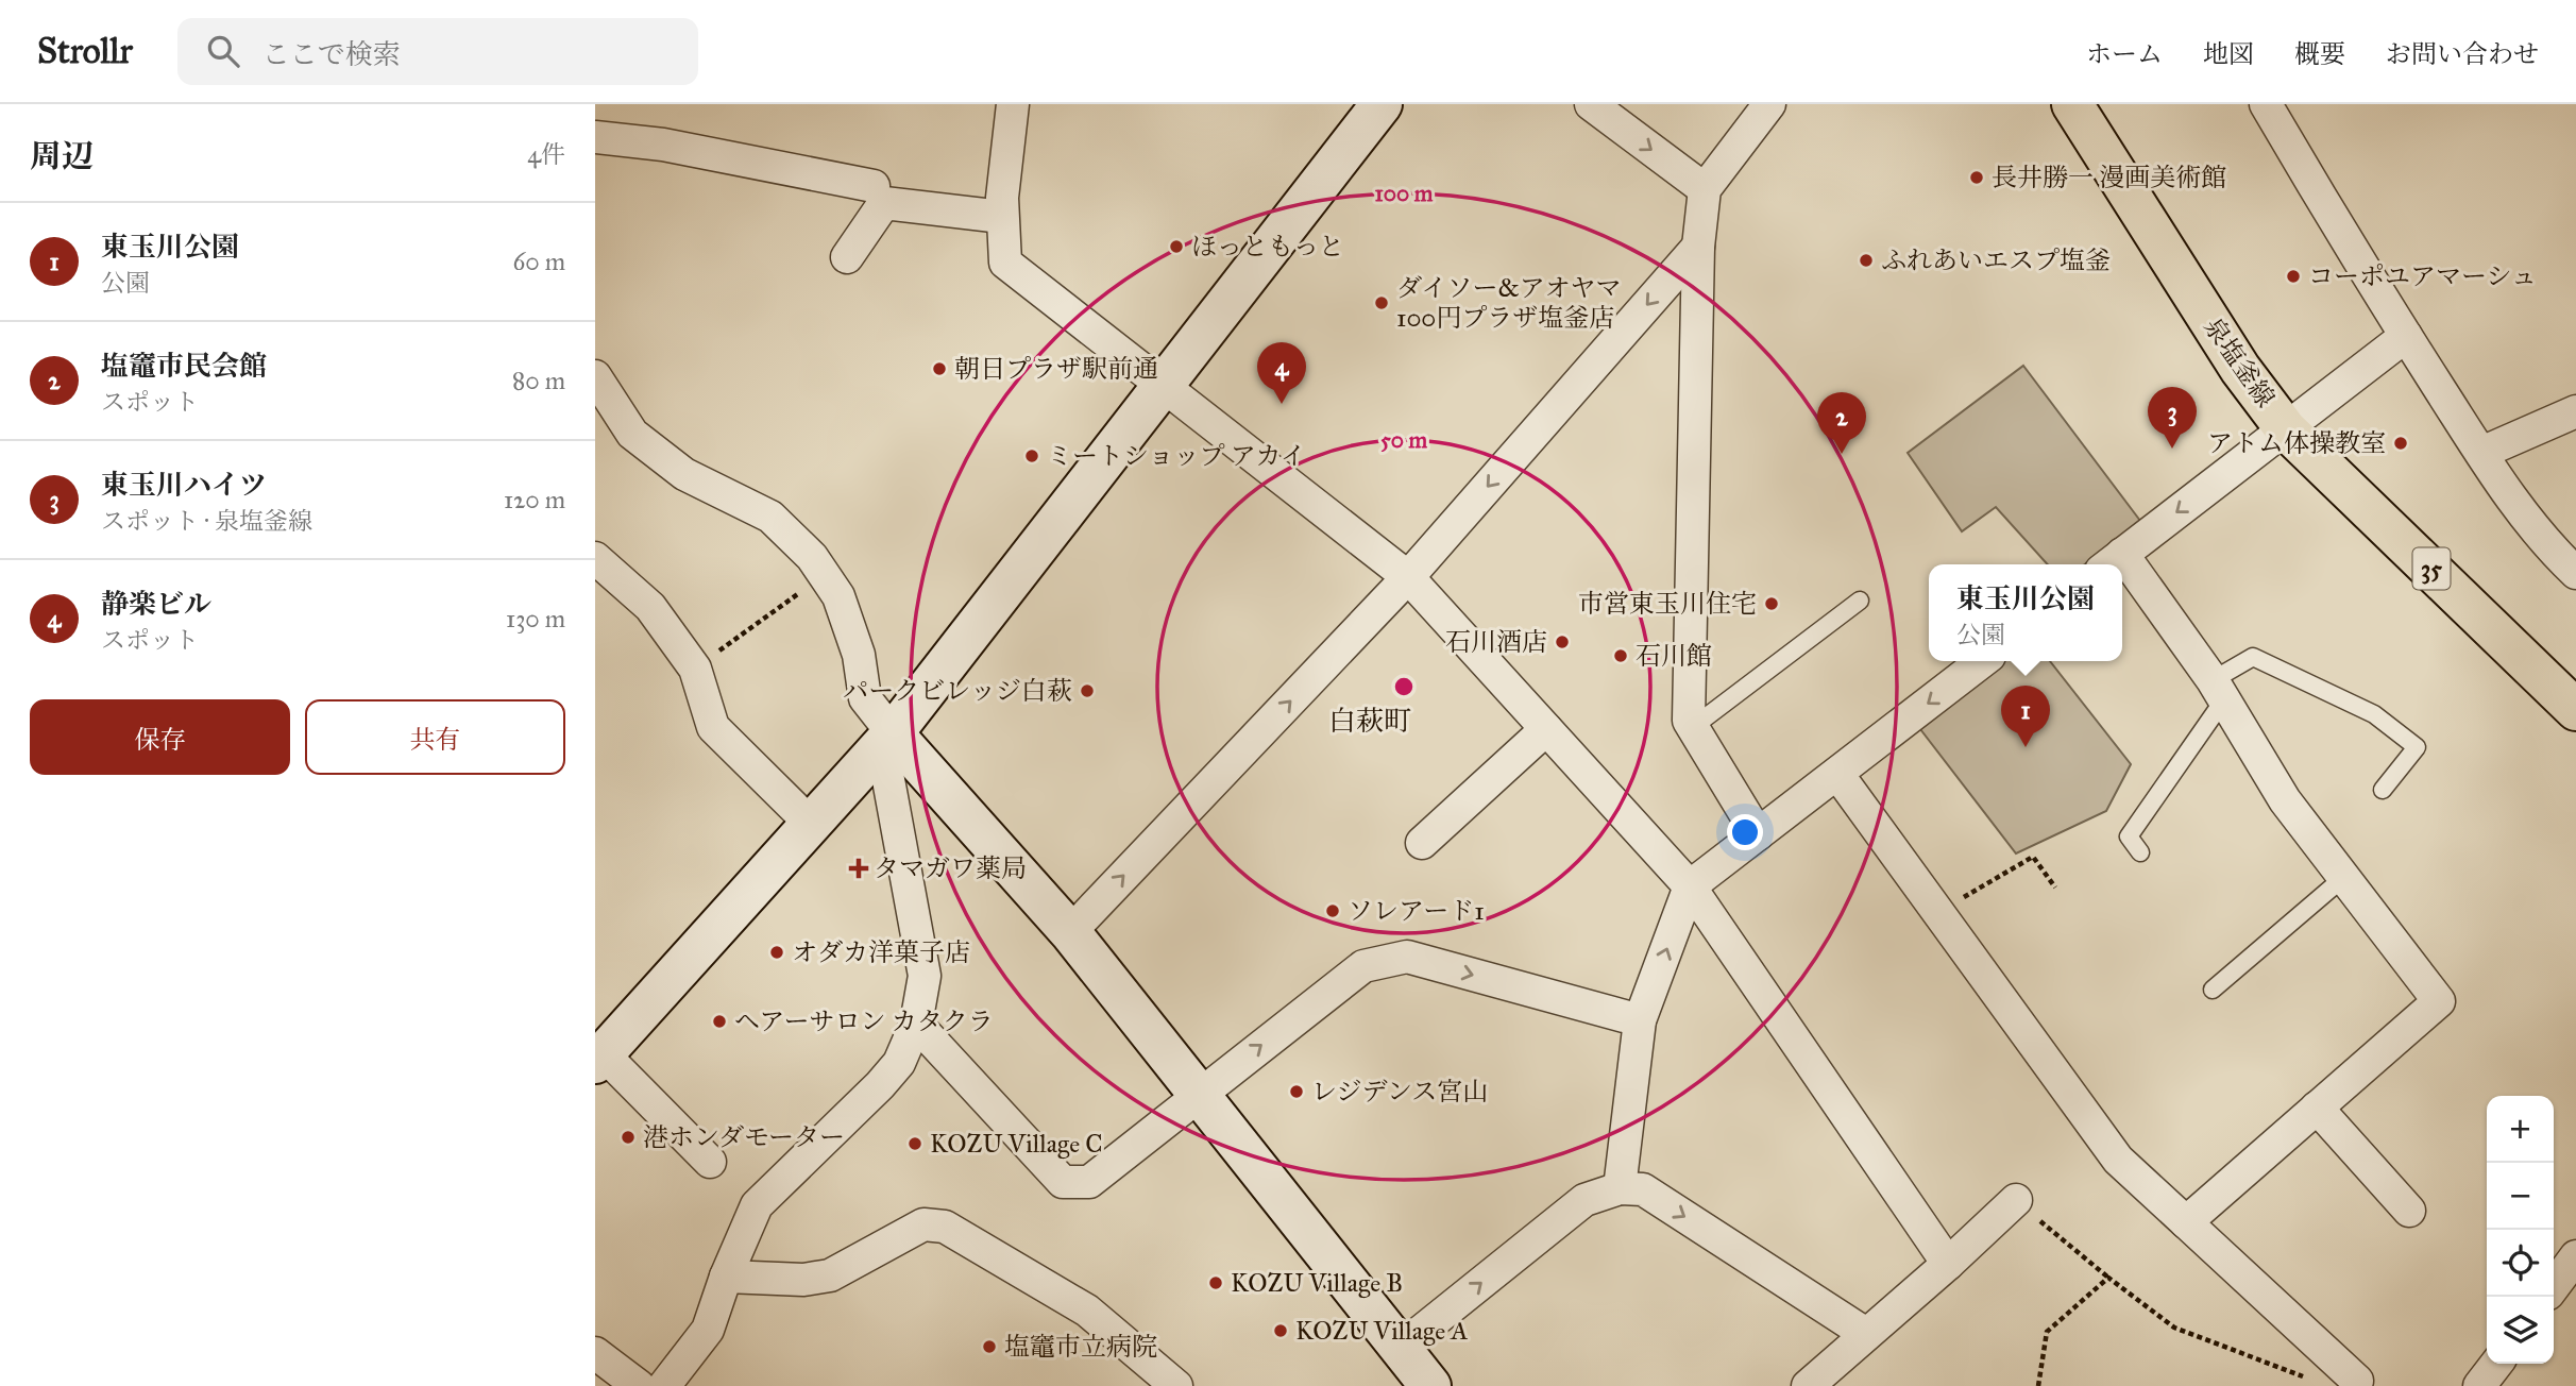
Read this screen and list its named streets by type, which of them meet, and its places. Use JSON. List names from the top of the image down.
{
  "streets": {
    "main road": ["泉塩釜線", "35"]
  },
  "districts": ["白萩町"],
  "places": {
    "other": [
      "長井勝一 漫画美術館",
      "ほっともっと",
      "ふれあいエスプ塩釜",
      "コーポユアマーシュ",
      "ダイソー&アオヤマ 100円プラザ塩釜店",
      "朝日プラザ駅前通",
      "アトム体操教室",
      "ミートショップ アカイ",
      "市営東玉川住宅",
      "石川酒店",
      "石川館",
      "パークビレッジ白萩",
      "ソレアード1",
      "オダカ洋菓子店",
      "ヘアーサロン カタクラ",
      "レジデンス宮山",
      "港ホンダモーター",
      "KOZU Village C",
      "KOZU Village B",
      "KOZU Village A",
      "塩竈市立病院"
    ],
    "health": ["タマガワ薬局"]
  },
  "page": {
    "header": "Strollr",
    "search": "ここで検索",
    "nav": [
      "ホーム",
      "地図",
      "概要",
      "お問い合わせ"
    ],
    "heading": ["周辺", "4件"],
    "list": [
      {
        "mark": "1",
        "name": "東玉川公園",
        "note": "公園",
        "value": "60 m"
      },
      {
        "mark": "2",
        "name": "塩竈市民会館",
        "note": "スポット",
        "value": "80 m"
      },
      {
        "mark": "3",
        "name": "東玉川ハイツ",
        "note": "スポット · 泉塩釜線",
        "value": "120 m"
      },
      {
        "mark": "4",
        "name": "静楽ビル",
        "note": "スポット",
        "value": "130 m"
      }
    ],
    "pins": [
      "4",
      "3",
      "2",
      "1"
    ],
    "popup": ["東玉川公園", "公園"],
    "buttons": ["保存", "共有"],
    "map_buttons": ["+", "−"]
  },
  "rings": ["100 m", "50 m"]
}
